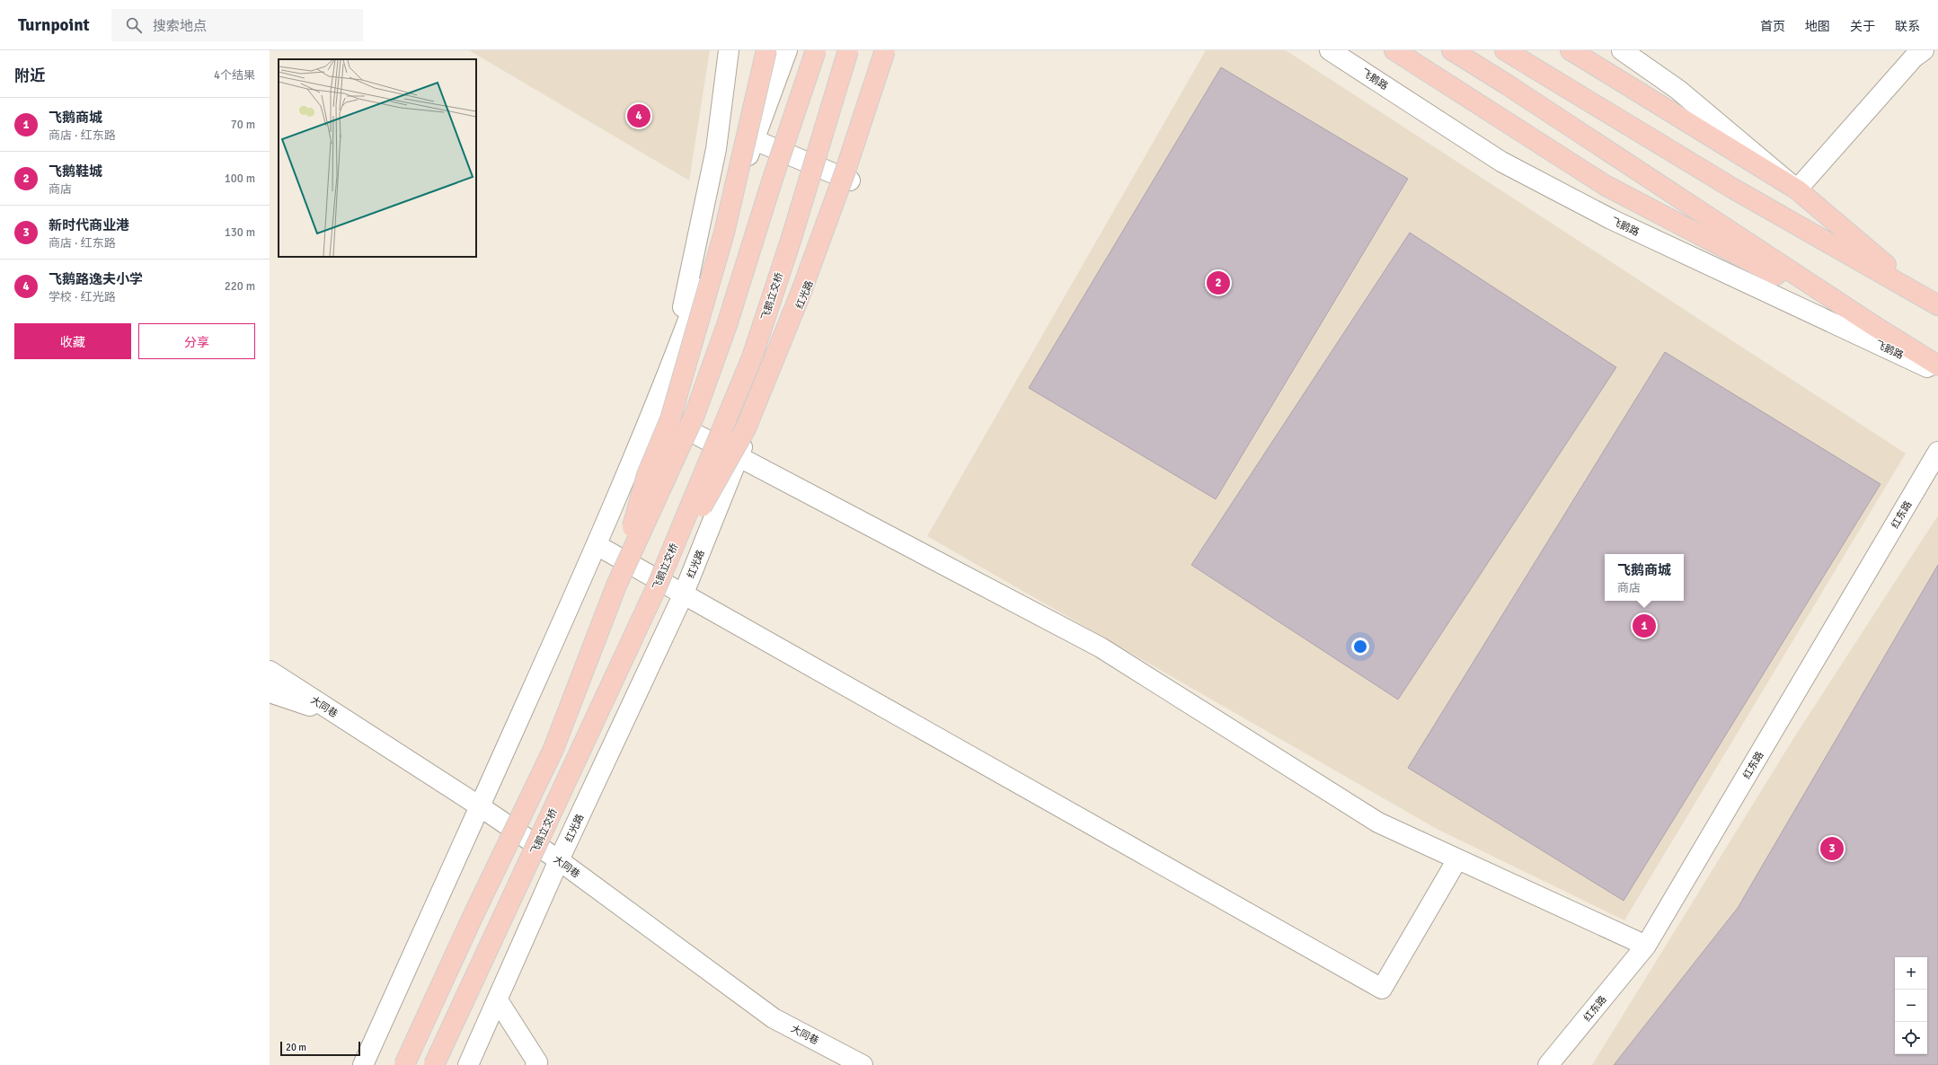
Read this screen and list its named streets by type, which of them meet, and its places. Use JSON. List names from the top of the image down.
{
  "streets": {
    "main road": ["飞鹅路", "飞鹅立交桥"],
    "street": ["红光路", "红东路", "大同巷"]
  },
  "crossings": [
    ["红光路", "大同巷"]
  ],
  "scale_bar": "20 m",
  "page": {
    "header": "Turnpoint",
    "search": "搜索地点",
    "nav": [
      "首页",
      "地图",
      "关于",
      "联系"
    ],
    "heading": ["附近", "4个结果"],
    "list": [
      {
        "mark": "1",
        "name": "飞鹅商城",
        "note": "商店 · 红东路",
        "value": "70 m"
      },
      {
        "mark": "2",
        "name": "飞鹅鞋城",
        "note": "商店",
        "value": "100 m"
      },
      {
        "mark": "3",
        "name": "新时代商业港",
        "note": "商店 · 红东路",
        "value": "130 m"
      },
      {
        "mark": "4",
        "name": "飞鹅路逸夫小学",
        "note": "学校 · 红光路",
        "value": "220 m"
      }
    ],
    "pins": [
      "4",
      "2",
      "1",
      "3"
    ],
    "buttons": ["收藏", "分享"],
    "popup": ["飞鹅商城", "商店"],
    "map_buttons": ["+", "−"],
    "scale": "20 m"
  }
}
